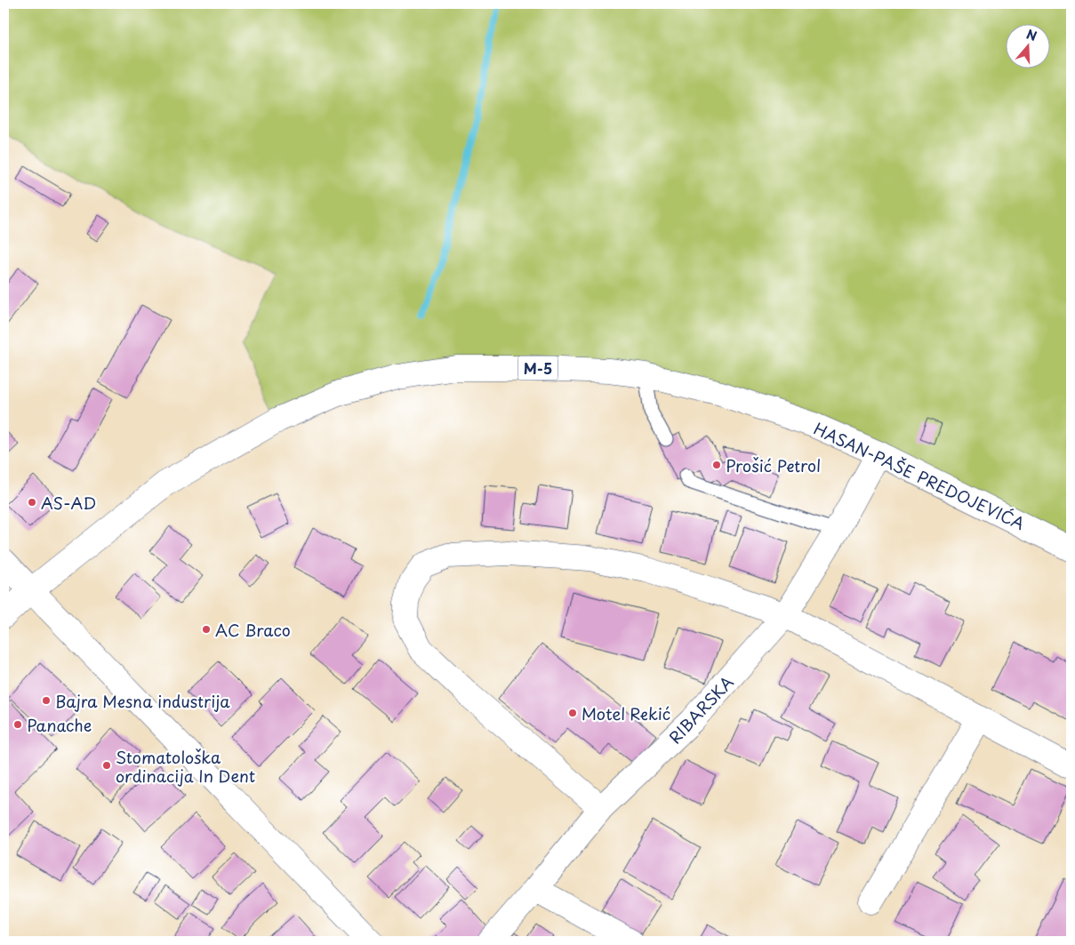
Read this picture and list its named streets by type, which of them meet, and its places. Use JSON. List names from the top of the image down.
{
  "streets": {
    "street": ["M-5", "HASAN-PAŠE PREDOJEVIĆA", "RIBARSKA"]
  },
  "crossings": [
    ["HASAN-PAŠE PREDOJEVIĆA", "RIBARSKA"]
  ],
  "places": [
    "Prošić Petrol",
    "AS-AD",
    "AC Braco",
    "Bajra Mesna industrija",
    "Motel Rekić",
    "Panache",
    "Stomatološka ordinacija In Dent"
  ],
  "north": "top"
}
